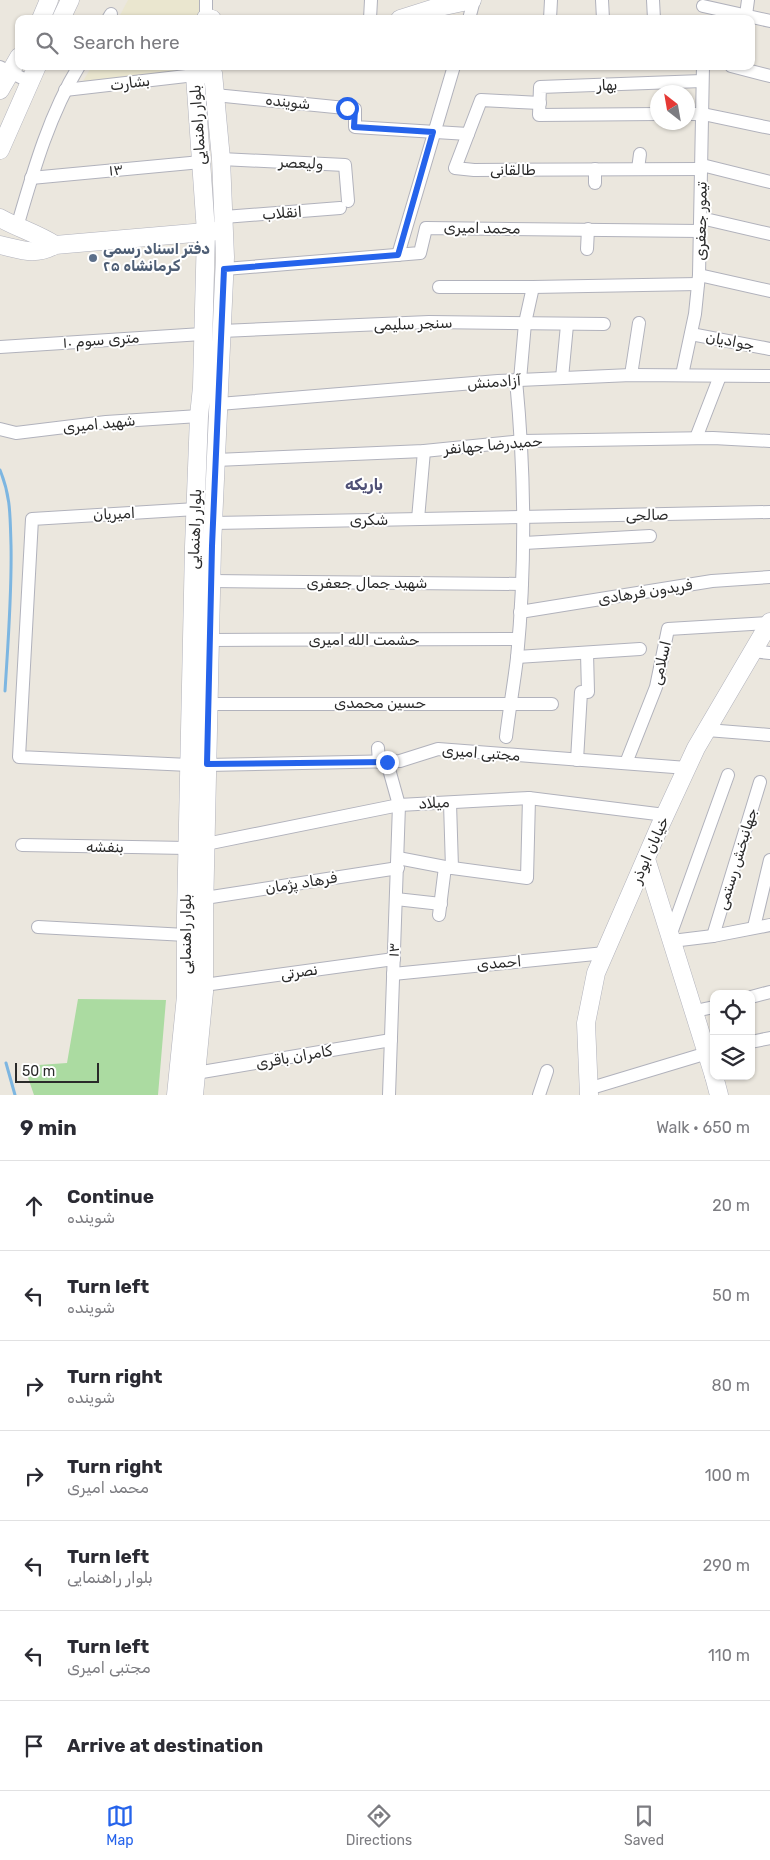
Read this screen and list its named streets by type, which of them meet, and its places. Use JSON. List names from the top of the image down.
{
  "streets": {
    "main road": ["بلوار راهنمایی", "خیابان ابوذر"],
    "street": [
      "بشارت",
      "بهار",
      "شوینده",
      "ولیعصر",
      "۱۳",
      "طالقانی",
      "انقلاب",
      "تیمور جعفری",
      "محمد امیری",
      "سنجر سلیمی",
      "۱۰ متری سوم",
      "جوادیان",
      "آزادمنش",
      "شهید امیری",
      "حمیدرضا جهانفر",
      "امیریان",
      "صالحی",
      "شکری",
      "شهید جمال جعفری",
      "فریدون فرهادی",
      "حشمت الله امیری",
      "اسلامی",
      "حسین محمدی",
      "مجتبی امیری",
      "میلاد",
      "بنفشه",
      "جهانبخش رستمی",
      "فرهاد پژمان",
      "احمدی",
      "نصرتی",
      "کامران باقری"
    ]
  },
  "crossings": [
    ["بشارت", "بلوار راهنمایی"],
    ["بهار", "طالقانی"],
    ["بهار", "تیمور جعفری"],
    ["شوینده", "بلوار راهنمایی"],
    ["بلوار راهنمایی", "ولیعصر"],
    ["بلوار راهنمایی", "۱۳"],
    ["بلوار راهنمایی", "انقلاب"],
    ["بلوار راهنمایی", "محمد امیری"],
    ["بلوار راهنمایی", "سنجر سلیمی"],
    ["بلوار راهنمایی", "۱۰ متری سوم"],
    ["بلوار راهنمایی", "آزادمنش"],
    ["بلوار راهنمایی", "شهید امیری"],
    ["بلوار راهنمایی", "حمیدرضا جهانفر"],
    ["بلوار راهنمایی", "امیریان"],
    ["بلوار راهنمایی", "شکری"],
    ["بلوار راهنمایی", "شهید جمال جعفری"],
    ["بلوار راهنمایی", "حشمت الله امیری"],
    ["بلوار راهنمایی", "حسین محمدی"],
    ["بلوار راهنمایی", "مجتبی امیری"],
    ["بلوار راهنمایی", "میلاد"],
    ["بلوار راهنمایی", "بنفشه"],
    ["بلوار راهنمایی", "فرهاد پژمان"],
    ["بلوار راهنمایی", "نصرتی"],
    ["بلوار راهنمایی", "کامران باقری"],
    ["ولیعصر", "انقلاب"],
    ["۱۳", "مجتبی امیری"],
    ["۱۳", "میلاد"],
    ["۱۳", "فرهاد پژمان"],
    ["۱۳", "احمدی"],
    ["۱۳", "نصرتی"],
    ["۱۳", "کامران باقری"],
    ["طالقانی", "تیمور جعفری"],
    ["تیمور جعفری", "محمد امیری"],
    ["تیمور جعفری", "جوادیان"],
    ["تیمور جعفری", "آزادمنش"],
    ["صالحی", "شکری"],
    ["اسلامی", "مجتبی امیری"],
    ["اسلامی", "خیابان ابوذر"],
    ["مجتبی امیری", "خیابان ابوذر"],
    ["میلاد", "خیابان ابوذر"],
    ["میلاد", "فرهاد پژمان"],
    ["خیابان ابوذر", "احمدی"]
  ],
  "districts": ["باریکه"],
  "places": ["دفتر اسناد رسمی ۲۵ کرمانشاه"],
  "scale_bar": "50 m",
  "north": "top left",
  "page": {
    "search": "Search here",
    "scale": "50 m",
    "heading": ["9 min", "Walk · 650 m"],
    "list": [
      ["Continue", "شوینده", "20 m"],
      ["Turn left", "شوینده", "50 m"],
      ["Turn right", "شوینده", "80 m"],
      ["Turn right", "محمد امیری", "100 m"],
      ["Turn left", "بلوار راهنمایی", "290 m"],
      ["Turn left", "مجتبی امیری", "110 m"],
      "Arrive at destination"
    ],
    "nav": ["Map", "Directions", "Saved"]
  }
}
